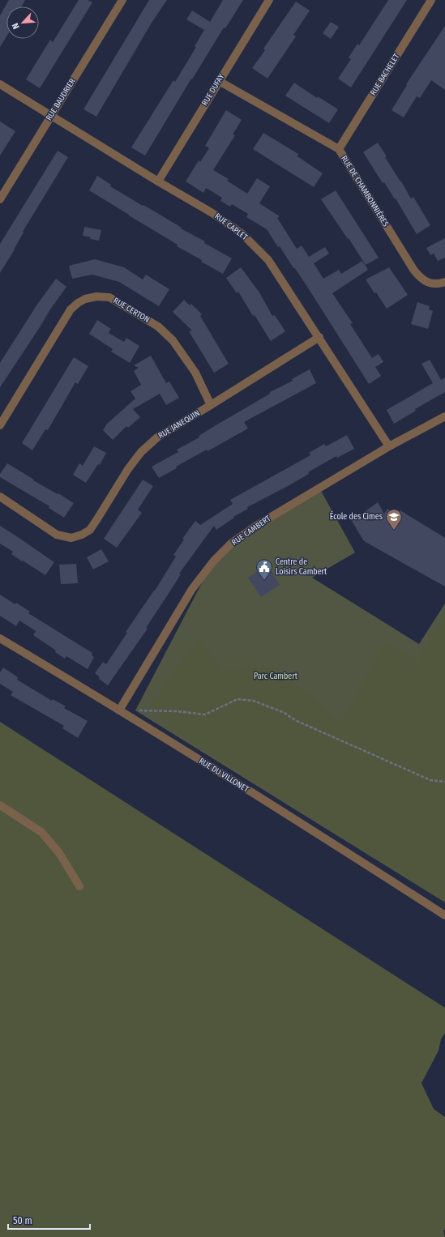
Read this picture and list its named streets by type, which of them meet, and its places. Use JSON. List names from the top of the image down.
{
  "streets": {
    "street": [
      "RUE BACHELET",
      "RUE DUFAY",
      "RUE BAUDRIER",
      "RUE DE CHAMBONNIÈRES",
      "RUE CAPLET",
      "RUE CERTON",
      "RUE JANEQUIN",
      "RUE CAMBERT",
      "RUE DU VILLONET"
    ]
  },
  "crossings": [
    ["RUE BACHELET", "RUE DE CHAMBONNIÈRES"],
    ["RUE DUFAY", "RUE DE CHAMBONNIÈRES"],
    ["RUE DUFAY", "RUE CAPLET"],
    ["RUE BAUDRIER", "RUE CAPLET"],
    ["RUE CAPLET", "RUE JANEQUIN"],
    ["RUE CAPLET", "RUE CAMBERT"],
    ["RUE CERTON", "RUE JANEQUIN"],
    ["RUE CAMBERT", "RUE DU VILLONET"]
  ],
  "parks": ["Parc Cambert"],
  "places": {
    "school or university": ["École des Cimes"],
    "public building": ["Centre de Loisirs Cambert"]
  },
  "scale_bar": "50 m",
  "north": "bottom left"
}
